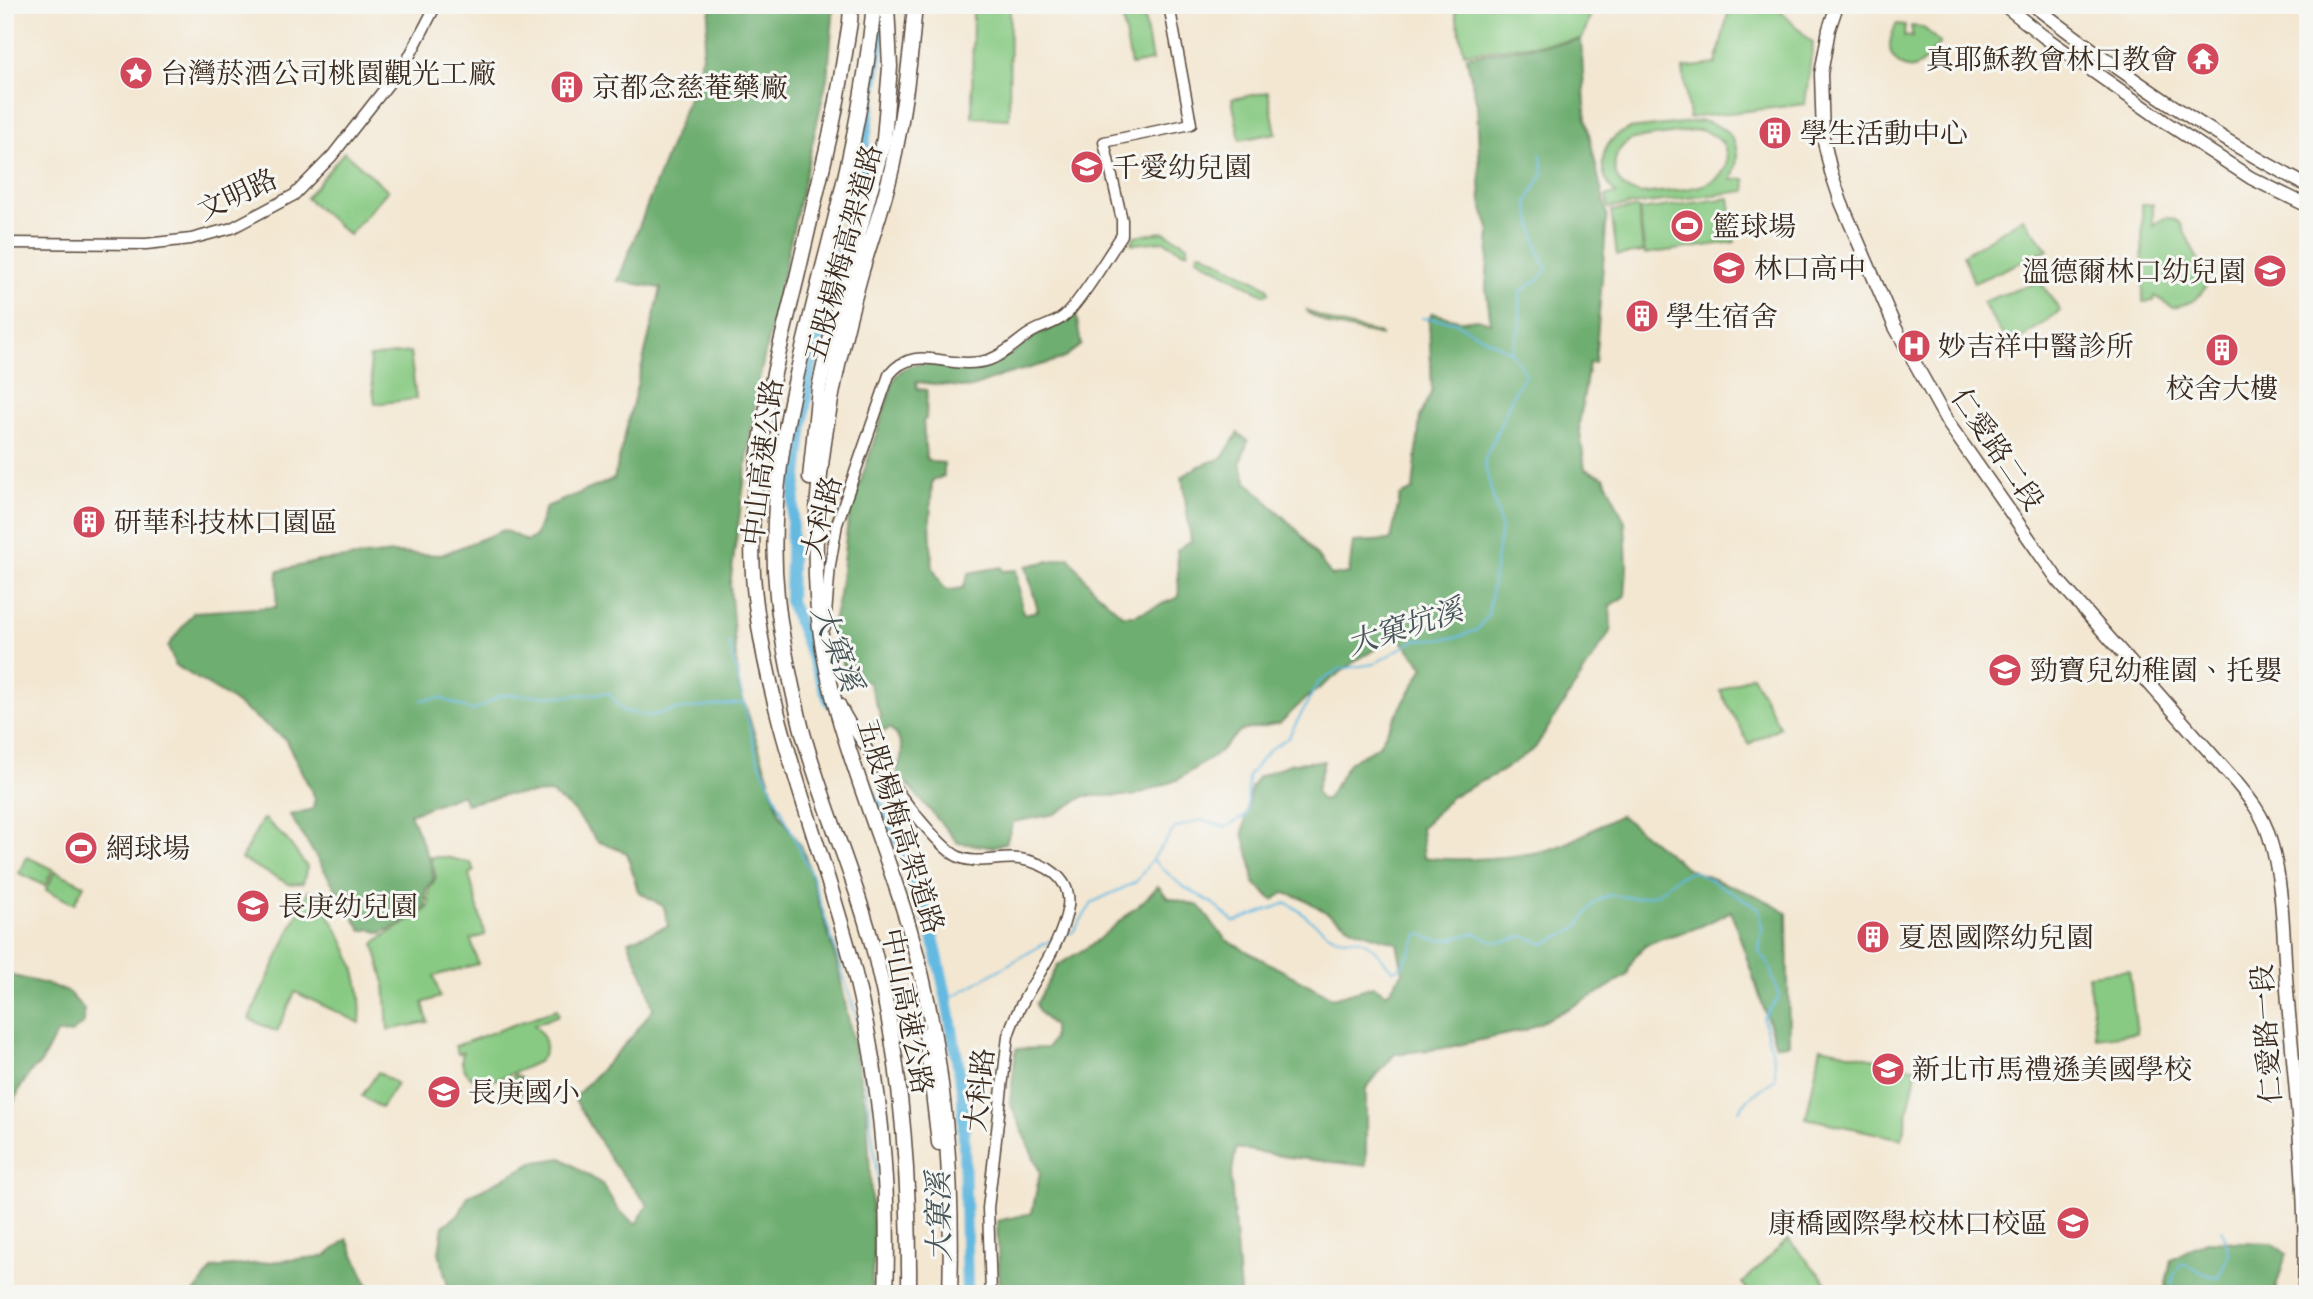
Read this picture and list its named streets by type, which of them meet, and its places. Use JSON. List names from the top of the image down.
{
  "streets": {
    "highway": ["五股楊梅高架道路", "中山高速公路"],
    "main road": ["仁愛路二段", "仁愛路一段"],
    "street": ["文明路", "大科路"]
  },
  "crossings": [
    ["仁愛路二段", "仁愛路一段"]
  ],
  "water": ["大窠坑溪", "大窠溪"],
  "places": {
    "temple": ["真耶穌教會林口教會"],
    "place": ["台灣菸酒公司桃園觀光工廠"],
    "building": [
      "京都念慈菴藥廠",
      "學生活動中心",
      "學生宿舍",
      "校舍大樓",
      "研華科技林口園區",
      "夏恩國際幼兒園"
    ],
    "school or university": [
      "千愛幼兒園",
      "林口高中",
      "溫德爾林口幼兒園",
      "勁寶兒幼稚園、托嬰",
      "長庚幼兒園",
      "新北市馬禮遜美國學校",
      "長庚國小",
      "康橋國際學校林口校區"
    ],
    "sports": ["籃球場", "網球場"],
    "hospital": ["妙吉祥中醫診所"]
  }
}
